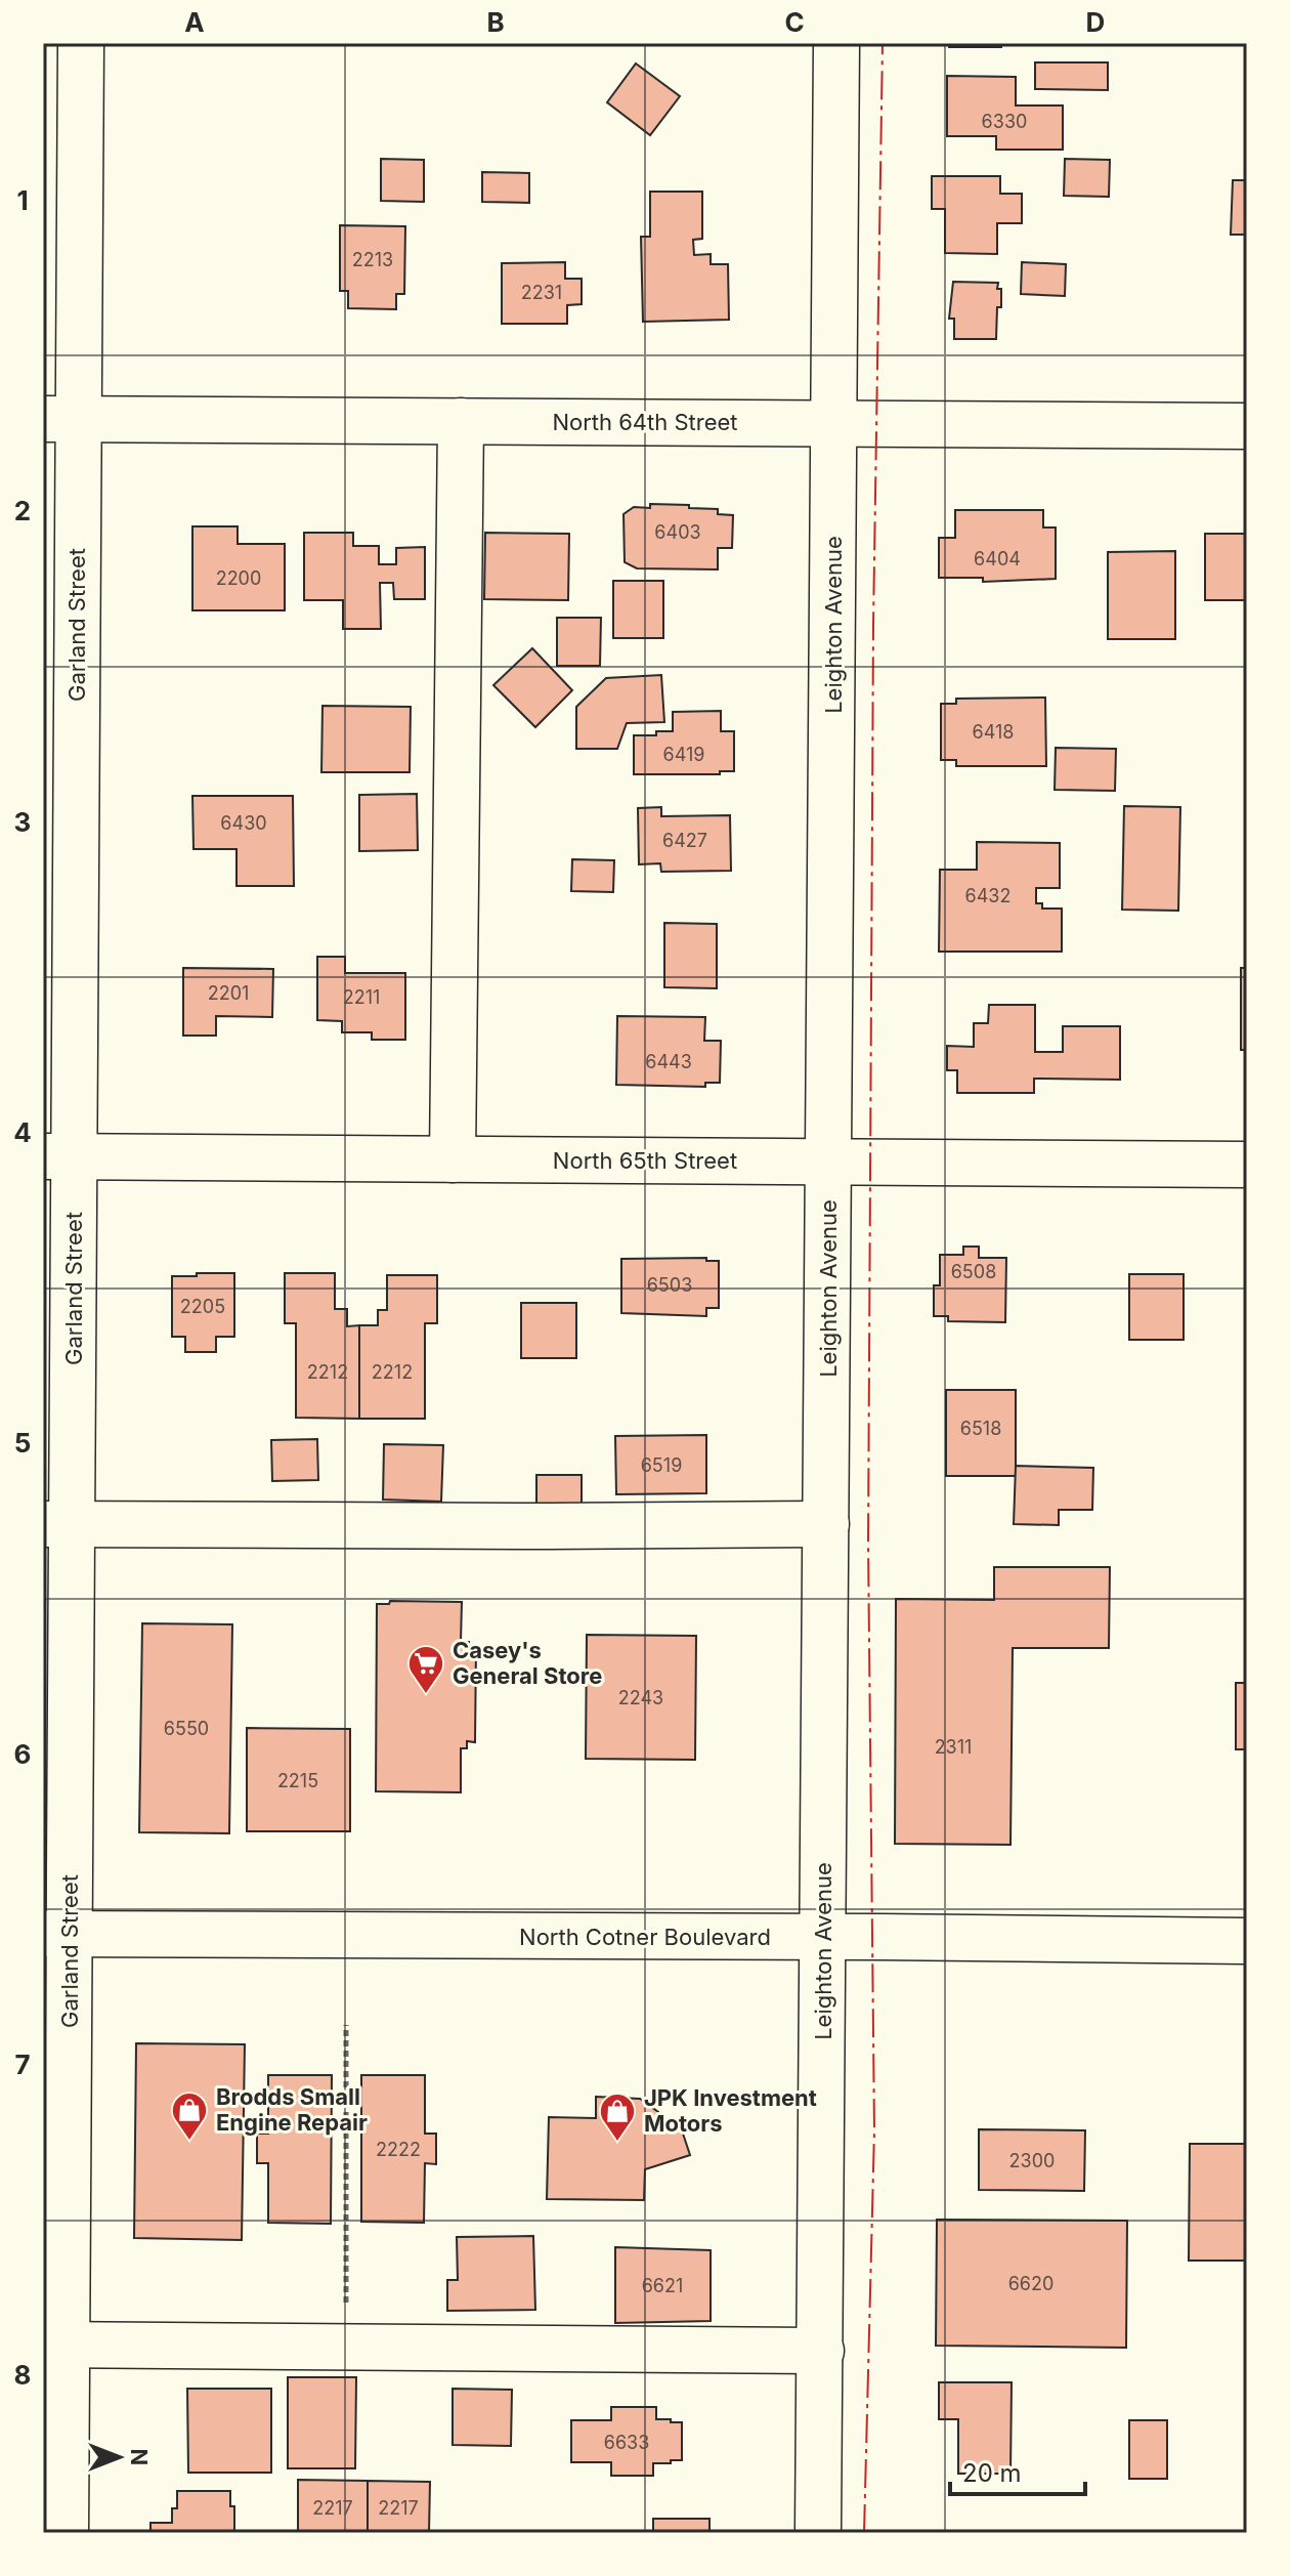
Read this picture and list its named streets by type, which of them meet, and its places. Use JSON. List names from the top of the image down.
{
  "streets": {
    "street": [
      "North 64th Street",
      "Garland Street",
      "Leighton Avenue",
      "North 65th Street",
      "North Cotner Boulevard"
    ]
  },
  "crossings": [
    ["North 64th Street", "Garland Street"],
    ["North 64th Street", "Leighton Avenue"],
    ["Garland Street", "North 65th Street"],
    ["Garland Street", "North Cotner Boulevard"],
    ["Leighton Avenue", "North 65th Street"],
    ["Leighton Avenue", "North Cotner Boulevard"]
  ],
  "places": {
    "supermarket": ["Casey's General Store"],
    "shop": ["Brodds Small Engine Repair", "JPK Investment Motors"]
  },
  "house_numbers": [
    "6330",
    "2213",
    "2231",
    "6403",
    "6404",
    "2200",
    "6418",
    "6419",
    "6430",
    "6427",
    "6432",
    "2201",
    "2211",
    "6443",
    "6508",
    "6503",
    "2205",
    "2212",
    "2212",
    "6518",
    "6519",
    "2243",
    "6550",
    "2311",
    "2215",
    "2222",
    "2300",
    "6620",
    "6621",
    "6633",
    "2217",
    "2217"
  ],
  "scale_bar": "20 m",
  "north": "right",
  "grid": {
    "columns": [
      "A",
      "B",
      "C",
      "D"
    ],
    "rows": [
      "1",
      "2",
      "3",
      "4",
      "5",
      "6",
      "7",
      "8"
    ]
  }
}
